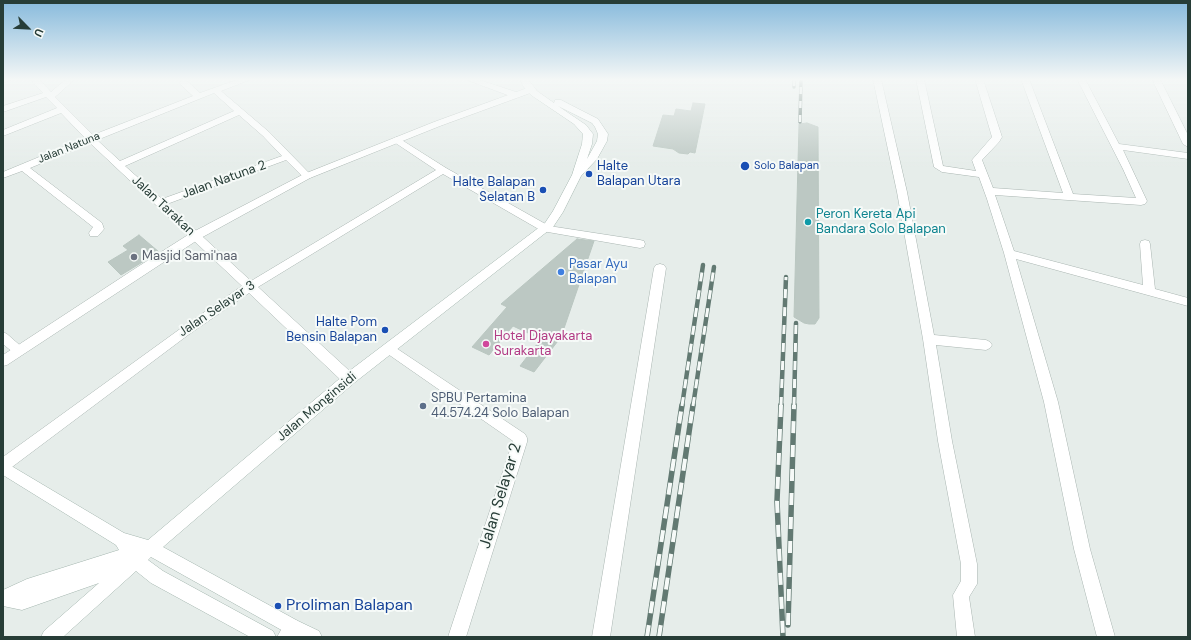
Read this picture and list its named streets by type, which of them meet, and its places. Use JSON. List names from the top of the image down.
{
  "streets": {
    "street": [
      "Jalan Natuna",
      "Jalan Natuna 2",
      "Jalan Tarakan",
      "Jalan Selayar 3",
      "Jalan Monginsidi",
      "Jalan Selayar 2"
    ]
  },
  "crossings": [
    ["Jalan Natuna", "Jalan Tarakan"],
    ["Jalan Natuna 2", "Jalan Tarakan"],
    ["Jalan Tarakan", "Jalan Selayar 3"],
    ["Jalan Tarakan", "Jalan Monginsidi"],
    ["Jalan Monginsidi", "Jalan Selayar 2"]
  ],
  "places": [
    "Solo Balapan",
    "Halte Balapan Utara",
    "Halte Balapan Selatan B",
    "Peron Kereta Api Bandara Solo Balapan",
    "Masjid Sami'naa",
    "Pasar Ayu Balapan",
    "Halte Pom Bensin Balapan",
    "Hotel Djayakarta Surakarta",
    "SPBU Pertamina 44.574.24 Solo Balapan",
    "Proliman Balapan"
  ],
  "north": "bottom right"
}
